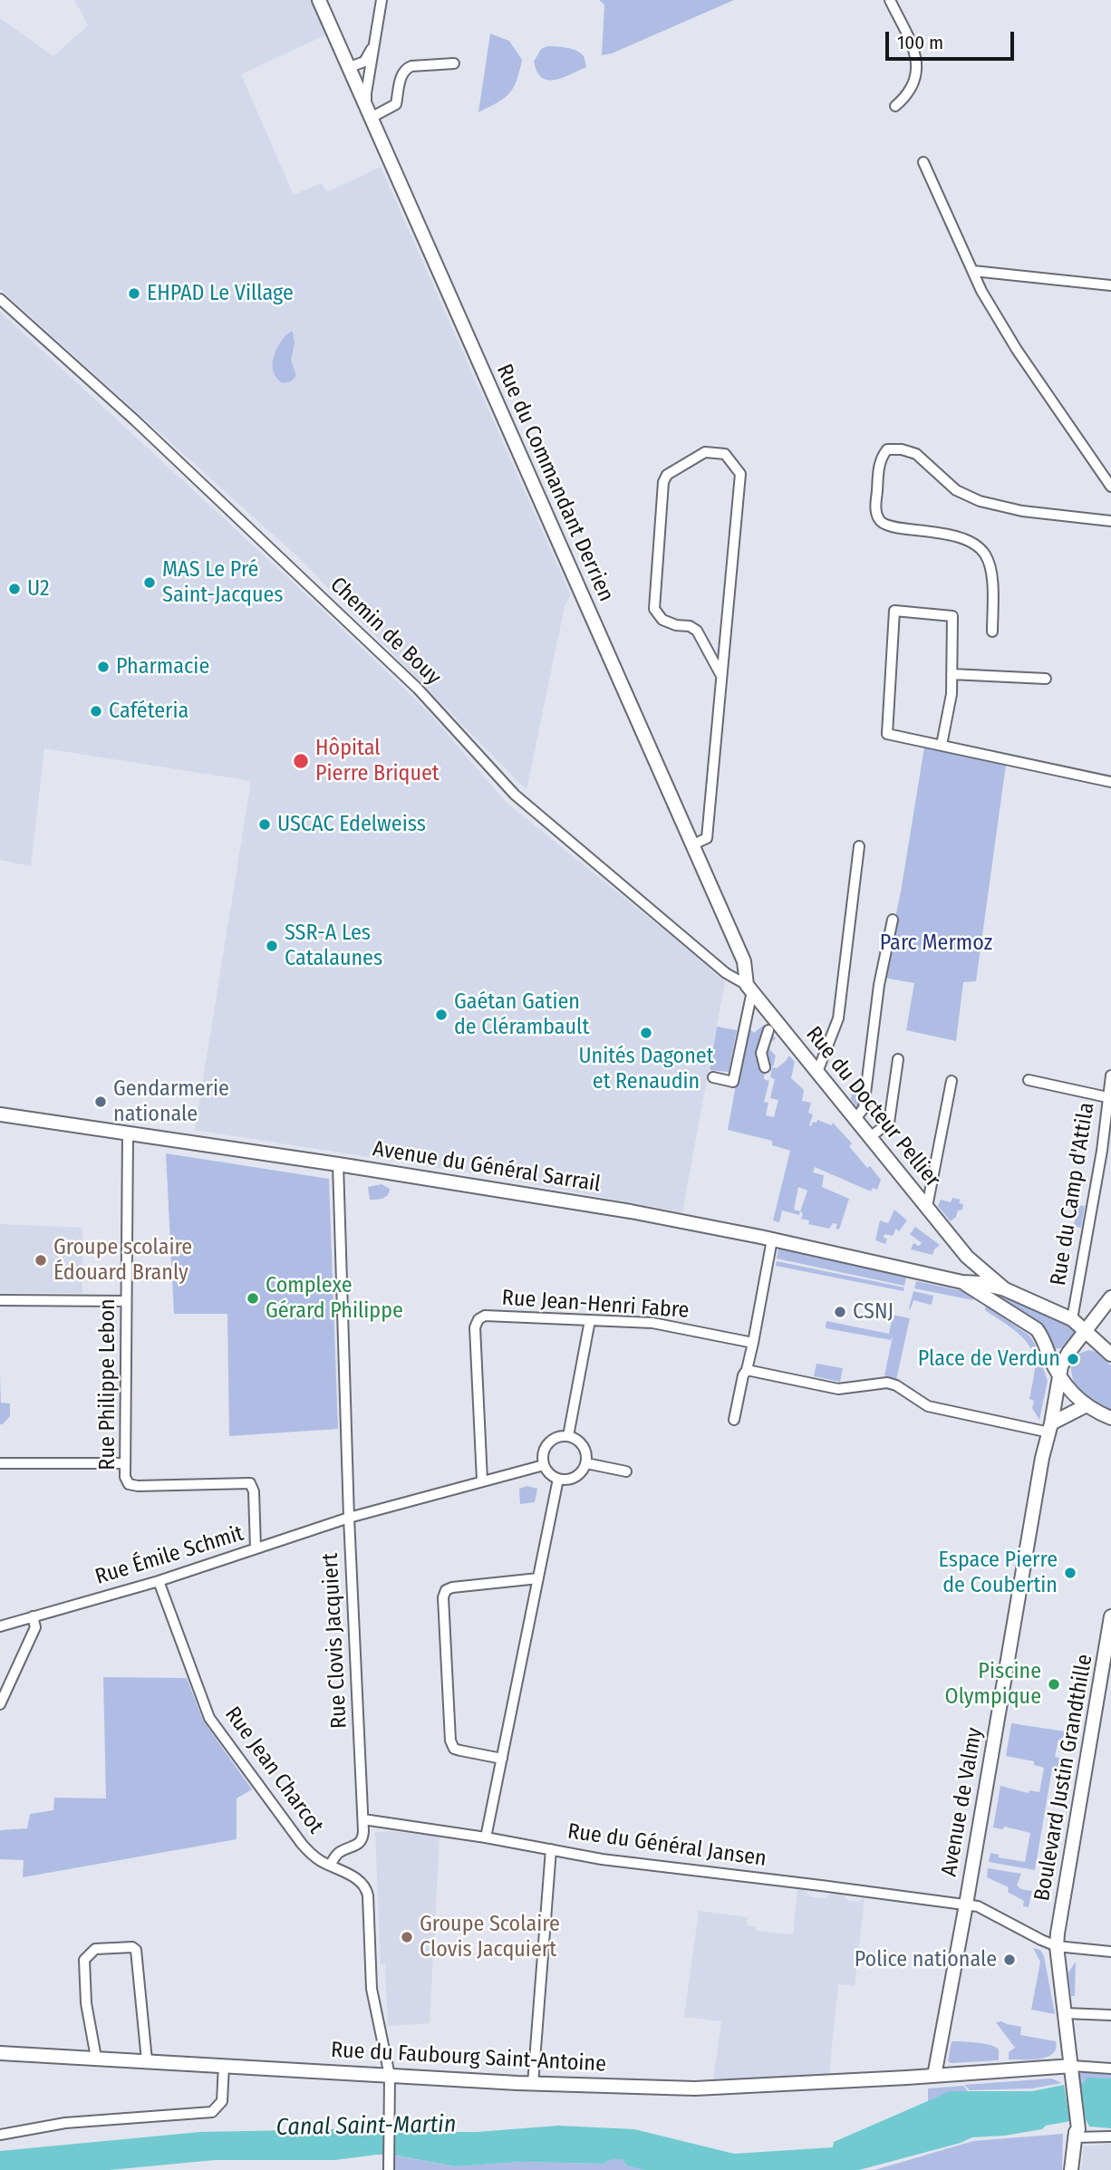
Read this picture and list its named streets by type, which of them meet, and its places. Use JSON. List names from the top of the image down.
{
  "streets": {
    "main road": [
      "Rue du Commandant Derrien",
      "Rue du Docteur Pellier",
      "Avenue du Général Sarrail",
      "Boulevard Justin Grandthille",
      "Avenue de Valmy",
      "Rue du Faubourg Saint-Antoine"
    ],
    "street": [
      "Chemin de Bouy",
      "Rue du Camp d'Attila",
      "Rue Jean-Henri Fabre",
      "Rue Philippe Lebon",
      "Rue Émile Schmit",
      "Rue Clovis Jacquiert",
      "Rue Jean Charcot",
      "Rue du Général Jansen"
    ]
  },
  "crossings": [
    ["Rue du Commandant Derrien", "Chemin de Bouy"],
    ["Rue du Commandant Derrien", "Rue du Docteur Pellier"],
    ["Chemin de Bouy", "Rue du Docteur Pellier"],
    ["Rue du Docteur Pellier", "Avenue du Général Sarrail"],
    ["Avenue du Général Sarrail", "Rue Philippe Lebon"],
    ["Avenue du Général Sarrail", "Rue Clovis Jacquiert"],
    ["Rue Philippe Lebon", "Rue Émile Schmit"],
    ["Rue Émile Schmit", "Rue Clovis Jacquiert"],
    ["Rue Émile Schmit", "Rue Jean Charcot"],
    ["Rue Clovis Jacquiert", "Rue Jean Charcot"],
    ["Rue Clovis Jacquiert", "Rue du Général Jansen"],
    ["Boulevard Justin Grandthille", "Rue du Général Jansen"],
    ["Boulevard Justin Grandthille", "Rue du Faubourg Saint-Antoine"],
    ["Avenue de Valmy", "Rue du Général Jansen"],
    ["Avenue de Valmy", "Rue du Faubourg Saint-Antoine"]
  ],
  "water": ["Canal Saint-Martin"],
  "parks": ["Parc Mermoz"],
  "places": [
    "EHPAD Le Village",
    "MAS Le Pré Saint-Jacques",
    "U2",
    "Pharmacie",
    "Caféteria",
    "Hôpital Pierre Briquet",
    "USCAC Edelweiss",
    "SSR-A Les Catalaunes",
    "Gaétan Gatien de Clérambault",
    "Unités Dagonet et Renaudin",
    "Gendarmerie nationale",
    "Groupe scolaire Édouard Branly",
    "Complexe Gérard Philippe",
    "CSNJ",
    "Place de Verdun",
    "Espace Pierre de Coubertin",
    "Piscine Olympique",
    "Groupe Scolaire Clovis Jacquiert",
    "Police nationale"
  ],
  "scale_bar": "100 m"
}
